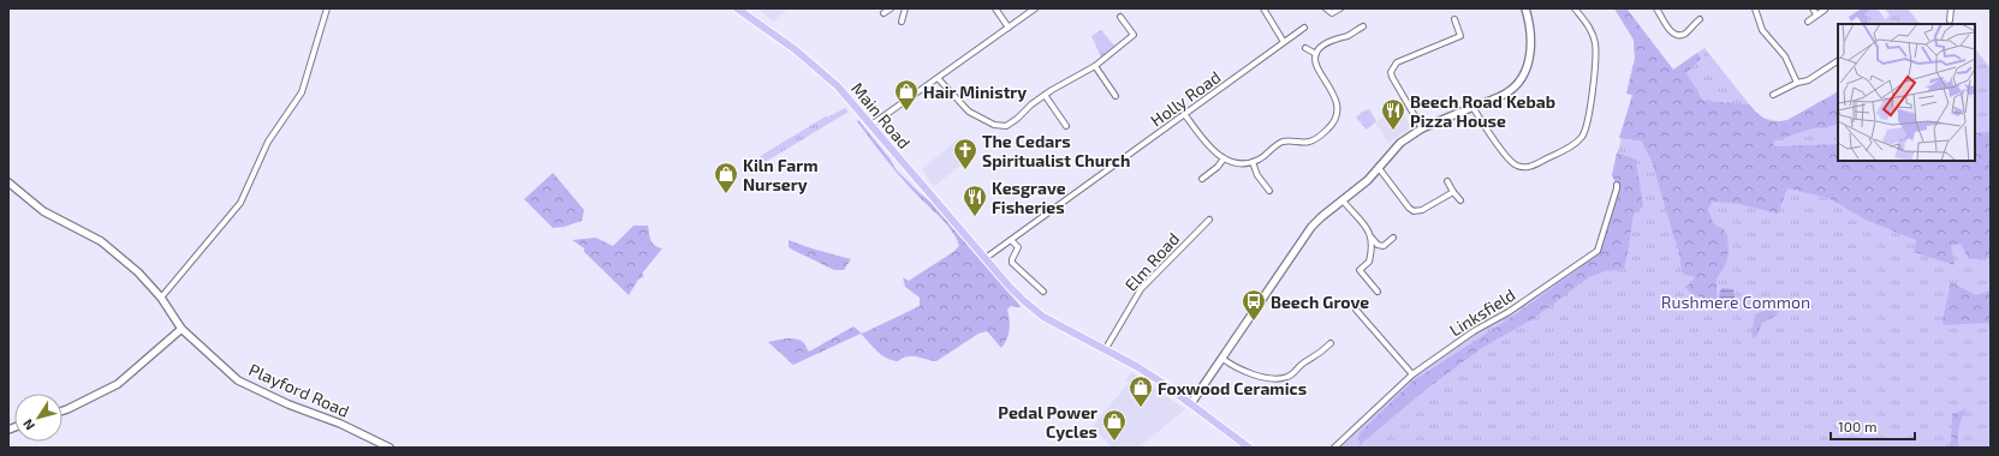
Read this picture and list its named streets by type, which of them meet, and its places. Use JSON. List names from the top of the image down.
{
  "streets": {
    "main road": ["Main Road"],
    "street": [
      "Holly Road",
      "Elm Road",
      "Linksfield",
      "Playford Road"
    ]
  },
  "crossings": [
    ["Holly Road", "Main Road"],
    ["Main Road", "Elm Road"]
  ],
  "parks": ["Rushmere Common"],
  "places": {
    "shop": [
      "Hair Ministry",
      "Kiln Farm Nursery",
      "Foxwood Ceramics",
      "Pedal Power Cycles"
    ],
    "restaurant": ["Beech Road Kebab Pizza House", "Kesgrave Fisheries"],
    "church": ["The Cedars Spiritualist Church"],
    "bus stop": ["Beech Grove"]
  },
  "scale_bar": "100 m",
  "north": "bottom left"
}
